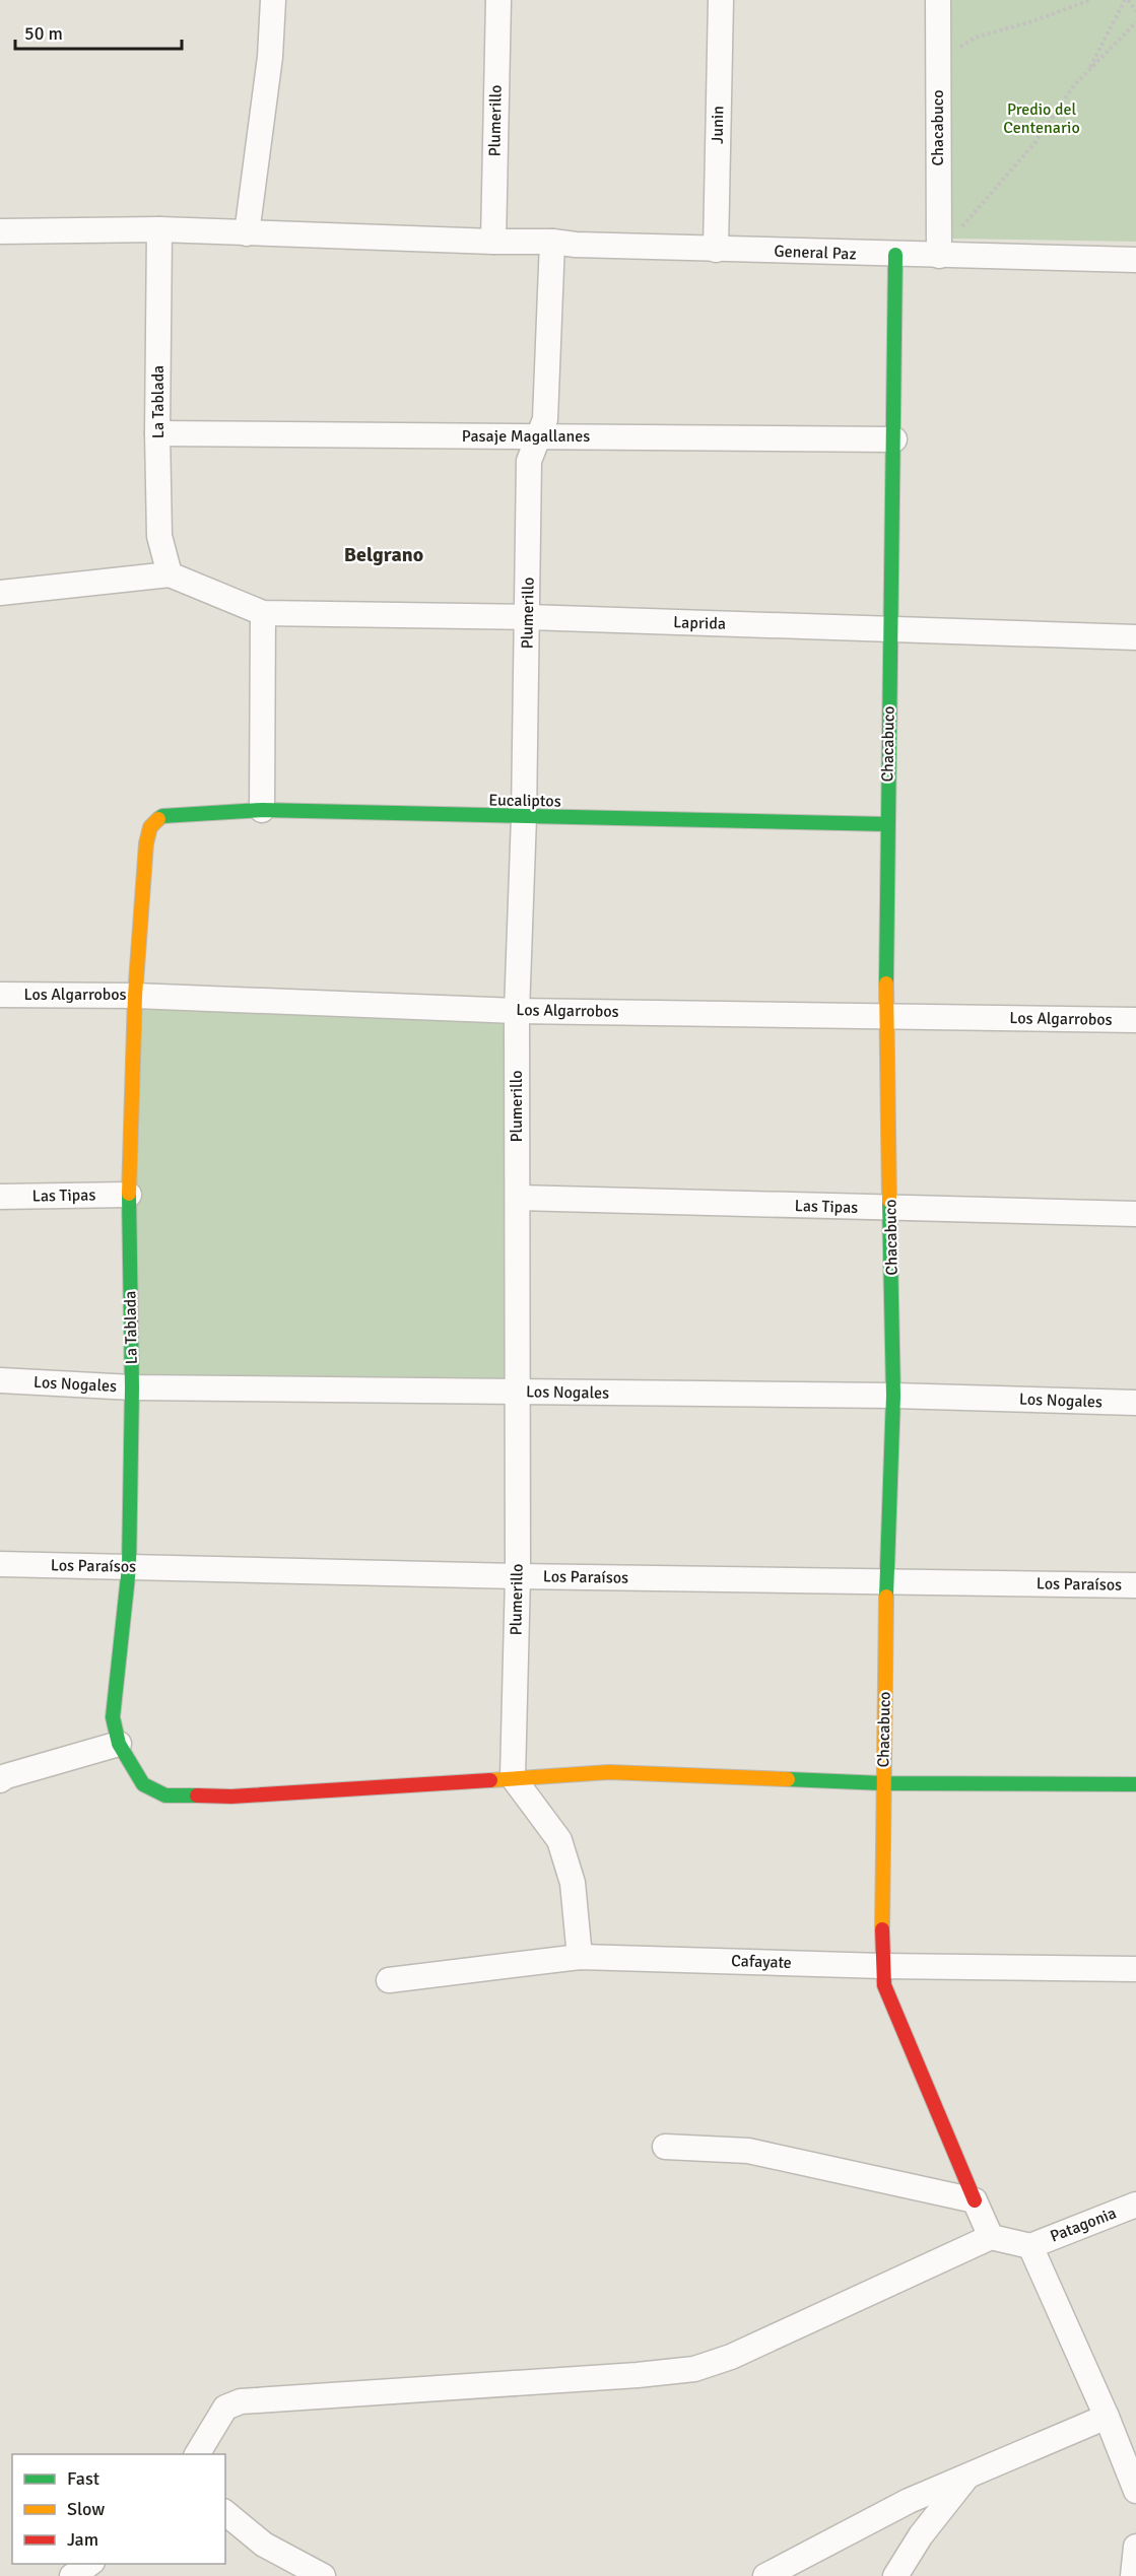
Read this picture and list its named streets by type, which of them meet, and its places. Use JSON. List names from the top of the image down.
{
  "streets": {
    "street": [
      "Plumerillo",
      "Junin",
      "Chacabuco",
      "General Paz",
      "La Tablada",
      "Pasaje Magallanes",
      "Laprida",
      "Eucaliptos",
      "Los Algarrobos",
      "Las Tipas",
      "Los Nogales",
      "Los Paraísos",
      "Cafayate",
      "Patagonia"
    ]
  },
  "crossings": [
    ["Plumerillo", "General Paz"],
    ["Plumerillo", "La Tablada"],
    ["Plumerillo", "Pasaje Magallanes"],
    ["Plumerillo", "Laprida"],
    ["Plumerillo", "Eucaliptos"],
    ["Plumerillo", "Los Algarrobos"],
    ["Plumerillo", "Las Tipas"],
    ["Plumerillo", "Los Nogales"],
    ["Plumerillo", "Los Paraísos"],
    ["Junin", "General Paz"],
    ["Chacabuco", "General Paz"],
    ["Chacabuco", "La Tablada"],
    ["Chacabuco", "Pasaje Magallanes"],
    ["Chacabuco", "Laprida"],
    ["Chacabuco", "Eucaliptos"],
    ["Chacabuco", "Los Algarrobos"],
    ["Chacabuco", "Las Tipas"],
    ["Chacabuco", "Los Nogales"],
    ["Chacabuco", "Los Paraísos"],
    ["Chacabuco", "Cafayate"],
    ["General Paz", "La Tablada"],
    ["La Tablada", "Pasaje Magallanes"],
    ["La Tablada", "Eucaliptos"],
    ["La Tablada", "Los Algarrobos"],
    ["La Tablada", "Las Tipas"],
    ["La Tablada", "Los Nogales"],
    ["La Tablada", "Los Paraísos"]
  ],
  "districts": ["Belgrano"],
  "parks": ["Predio del Centenario"],
  "legend": ["Fast", "Slow", "Jam"],
  "scale_bar": "50 m"
}
